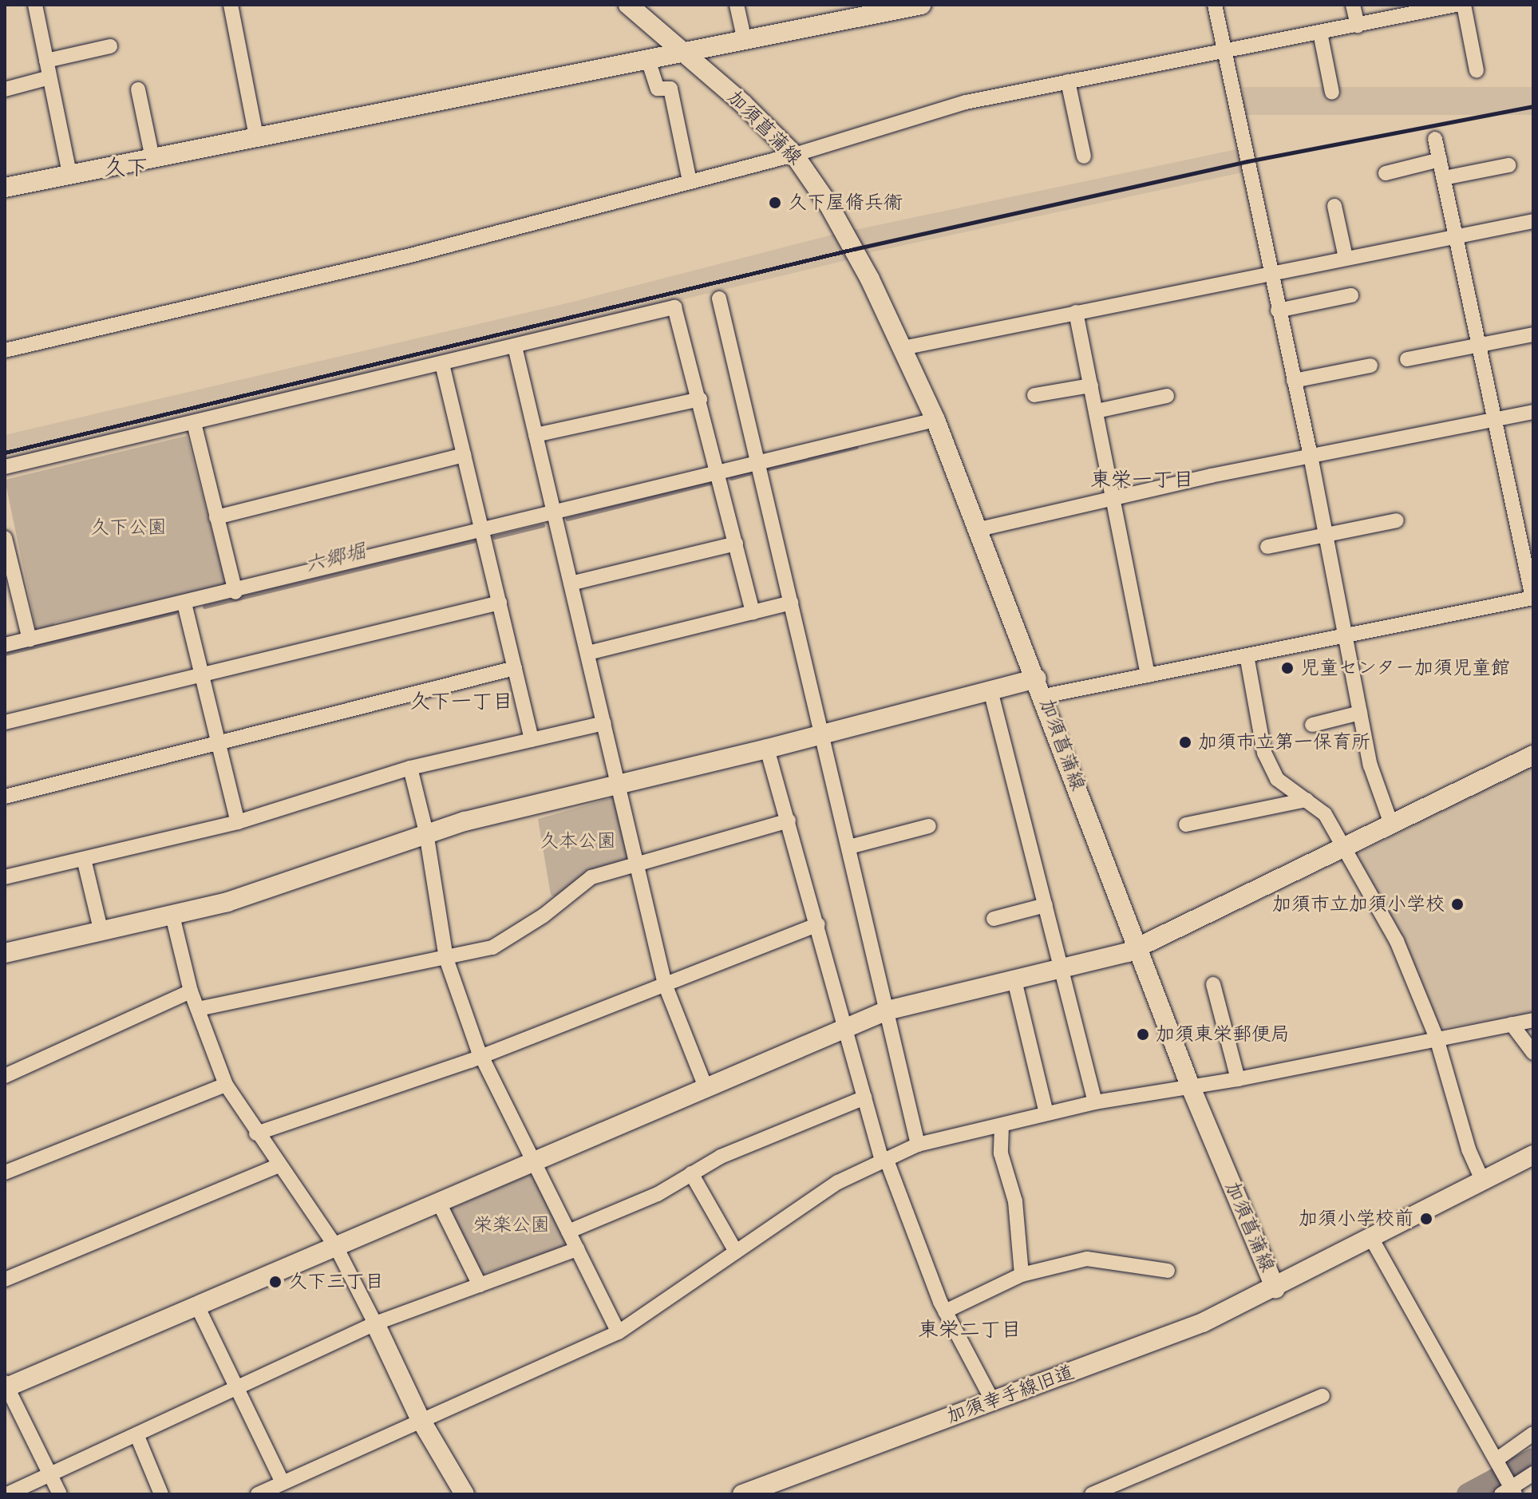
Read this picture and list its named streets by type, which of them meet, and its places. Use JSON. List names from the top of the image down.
{
  "streets": {
    "street": ["加須菖蒲線", "加須幸手線旧道"]
  },
  "crossings": [
    ["加須菖蒲線", "加須幸手線旧道"]
  ],
  "districts": [
    "久下",
    "東栄一丁目",
    "久下一丁目",
    "東栄二丁目"
  ],
  "water": ["六郷堀"],
  "parks": ["久下公園", "久本公園", "栄楽公園"],
  "places": [
    "久下屋脩兵衞",
    "児童センター加須児童館",
    "加須市立第一保育所",
    "加須市立加須小学校",
    "加須東栄郵便局",
    "加須小学校前",
    "久下三丁目"
  ]
}
